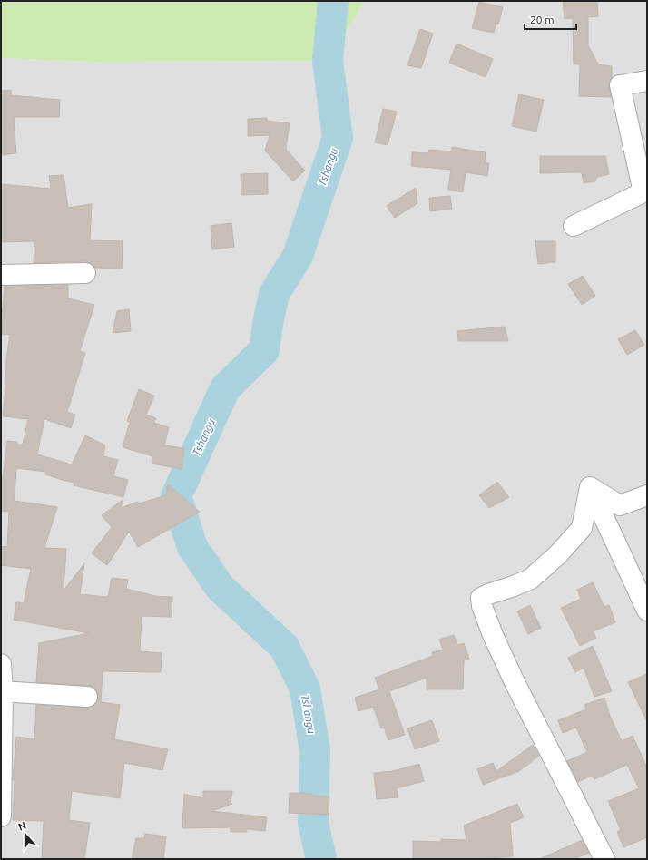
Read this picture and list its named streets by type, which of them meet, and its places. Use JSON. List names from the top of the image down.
{
  "water": ["Tshangu"],
  "scale_bar": "20 m",
  "north": "top"
}
